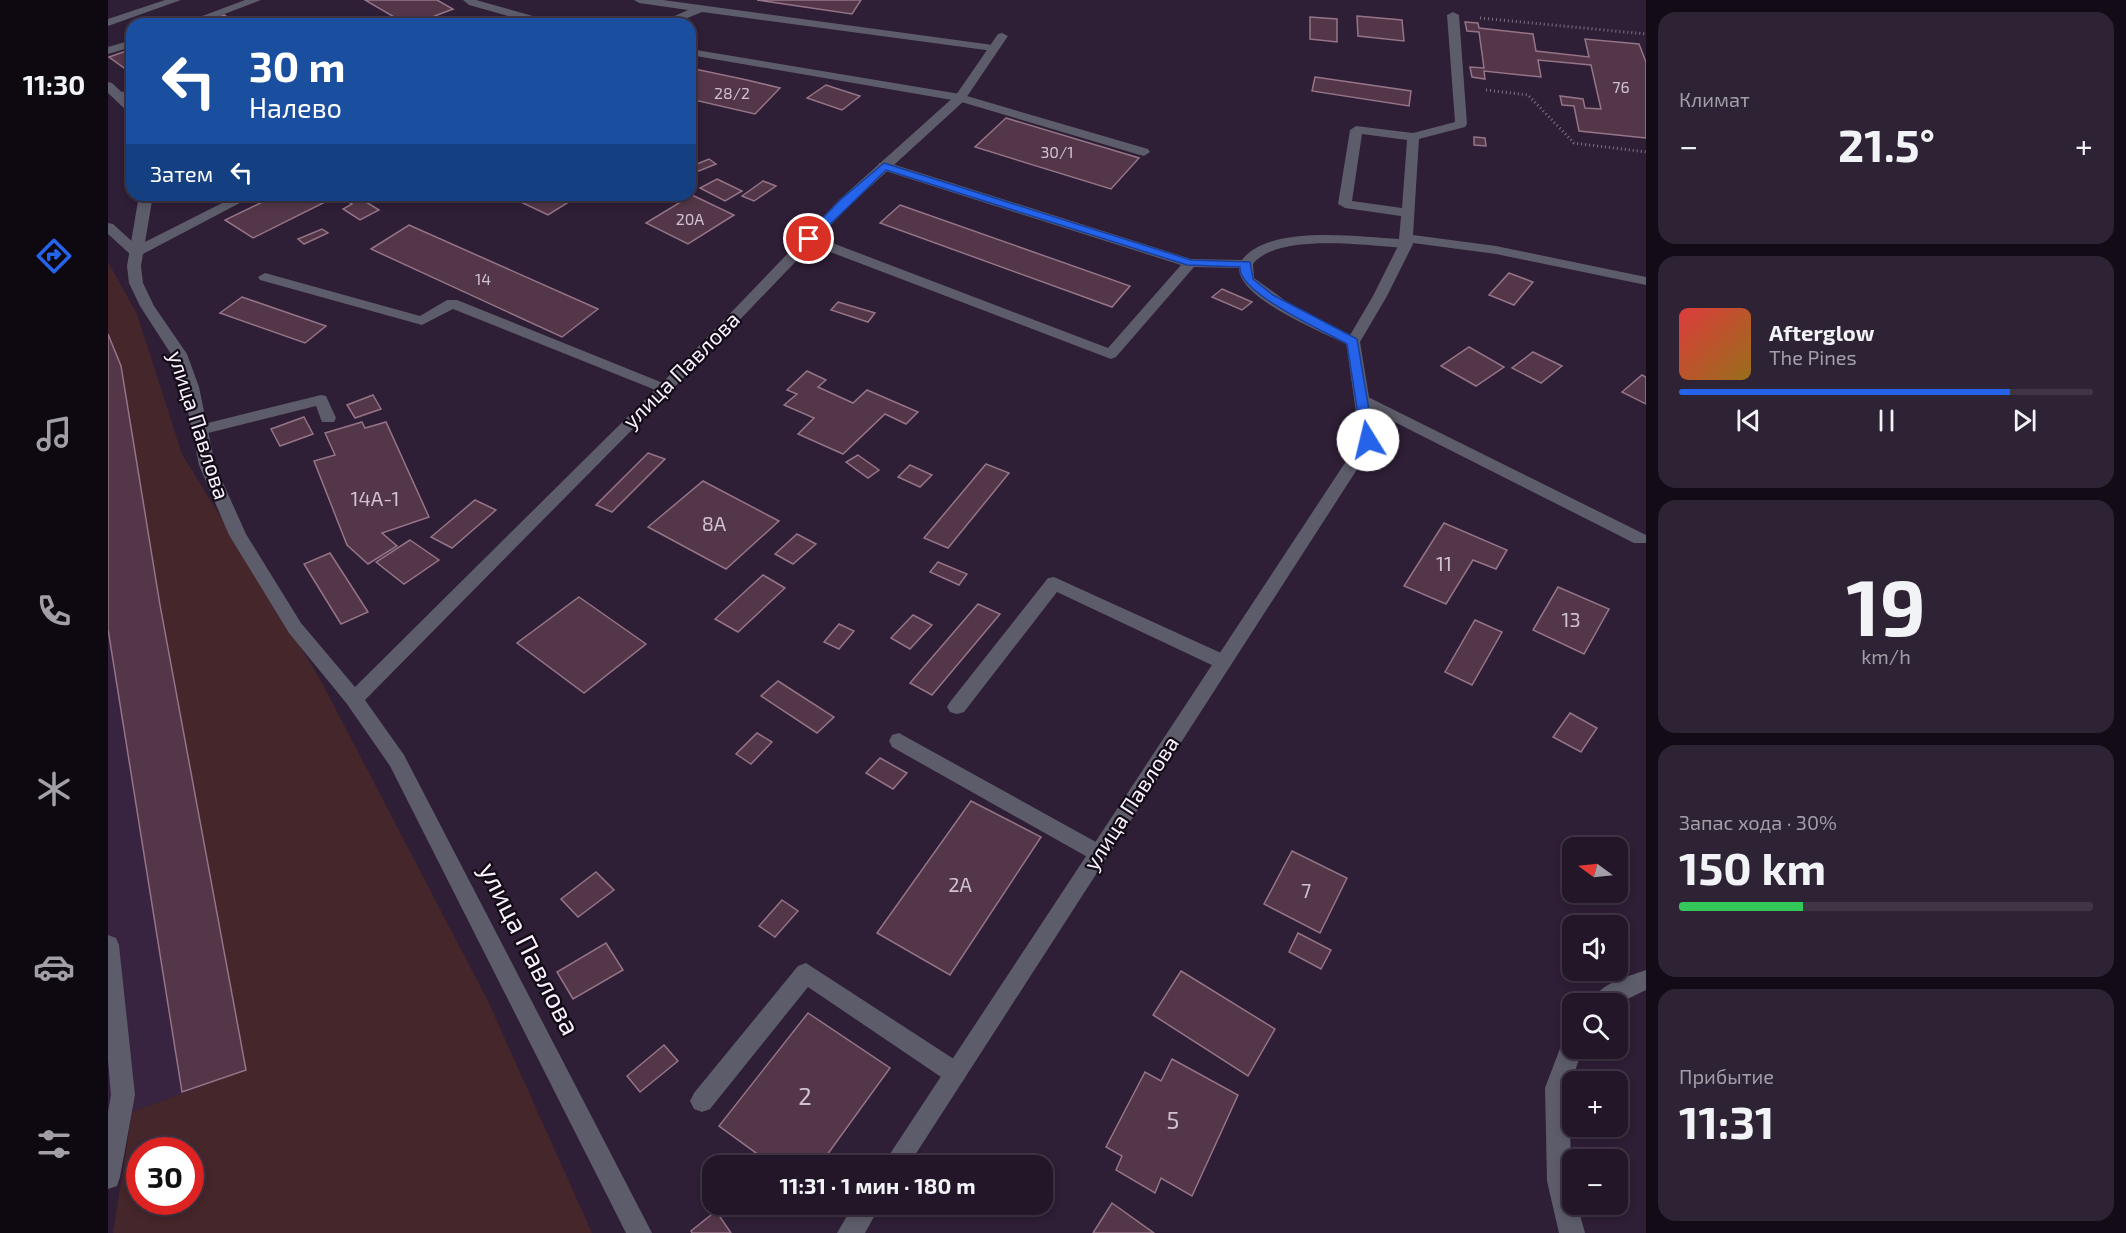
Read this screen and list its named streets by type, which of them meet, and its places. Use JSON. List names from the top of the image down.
{
  "streets": {
    "street": ["улица Павлова"]
  },
  "house_numbers": [
    "76",
    "28/2",
    "30/1",
    "20А",
    "14",
    "14А-1",
    "8А",
    "11",
    "13",
    "2А",
    "7",
    "2",
    "5"
  ],
  "north": "left",
  "page": {
    "tabs": "11:30",
    "tile": [
      "Климат",
      ["19", "km/h"],
      ["Запас хода · 30%", "150 km"],
      ["Прибытие", "11:31"]
    ],
    "turn": ["30 m", "Налево"],
    "heat": ["−", "21.5°", "+"],
    "then": "Затем",
    "song": ["Afterglow", "The Pines"],
    "map_buttons": ["+", "−"],
    "limit": "30",
    "trip": "11:31 · 1 мин · 180 m"
  }
}
